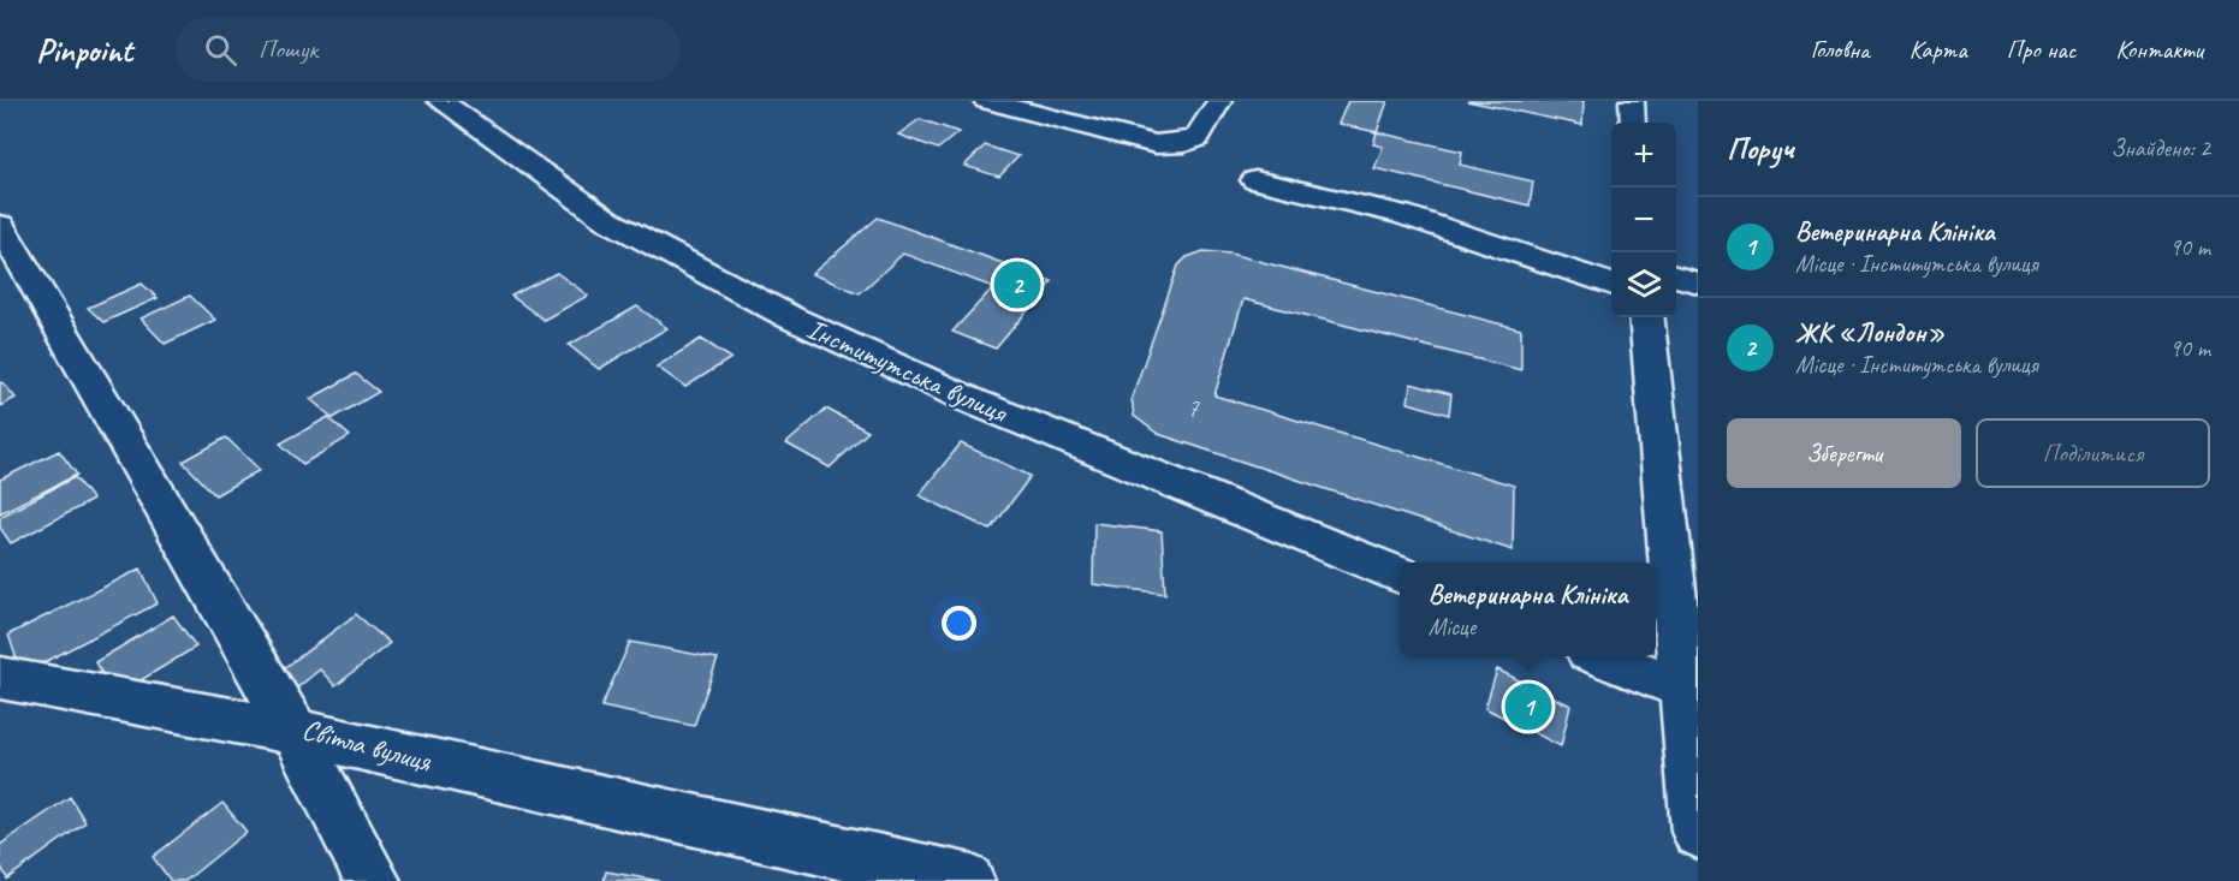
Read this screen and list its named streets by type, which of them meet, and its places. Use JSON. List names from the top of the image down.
{
  "streets": {
    "street": ["Інститутська вулиця", "Світла вулиця"]
  },
  "house_numbers": ["7"],
  "page": {
    "header": "Pinpoint",
    "search": "Пошук",
    "nav": [
      "Головна",
      "Карта",
      "Про нас",
      "Контакти"
    ],
    "heading": ["Поруч", "Знайдено: 2"],
    "map_buttons": ["+", "−"],
    "list": [
      {
        "mark": "1",
        "name": "Ветеринарна Клініка",
        "note": "Місце · Інститутська вулиця",
        "value": "90 m"
      },
      {
        "mark": "2",
        "name": "ЖК «Лондон»",
        "note": "Місце · Інститутська вулиця",
        "value": "90 m"
      }
    ],
    "pins": ["2", "1"],
    "buttons": ["Зберегти", "Поділитися"],
    "popup": ["Ветеринарна Клініка", "Місце"]
  }
}
